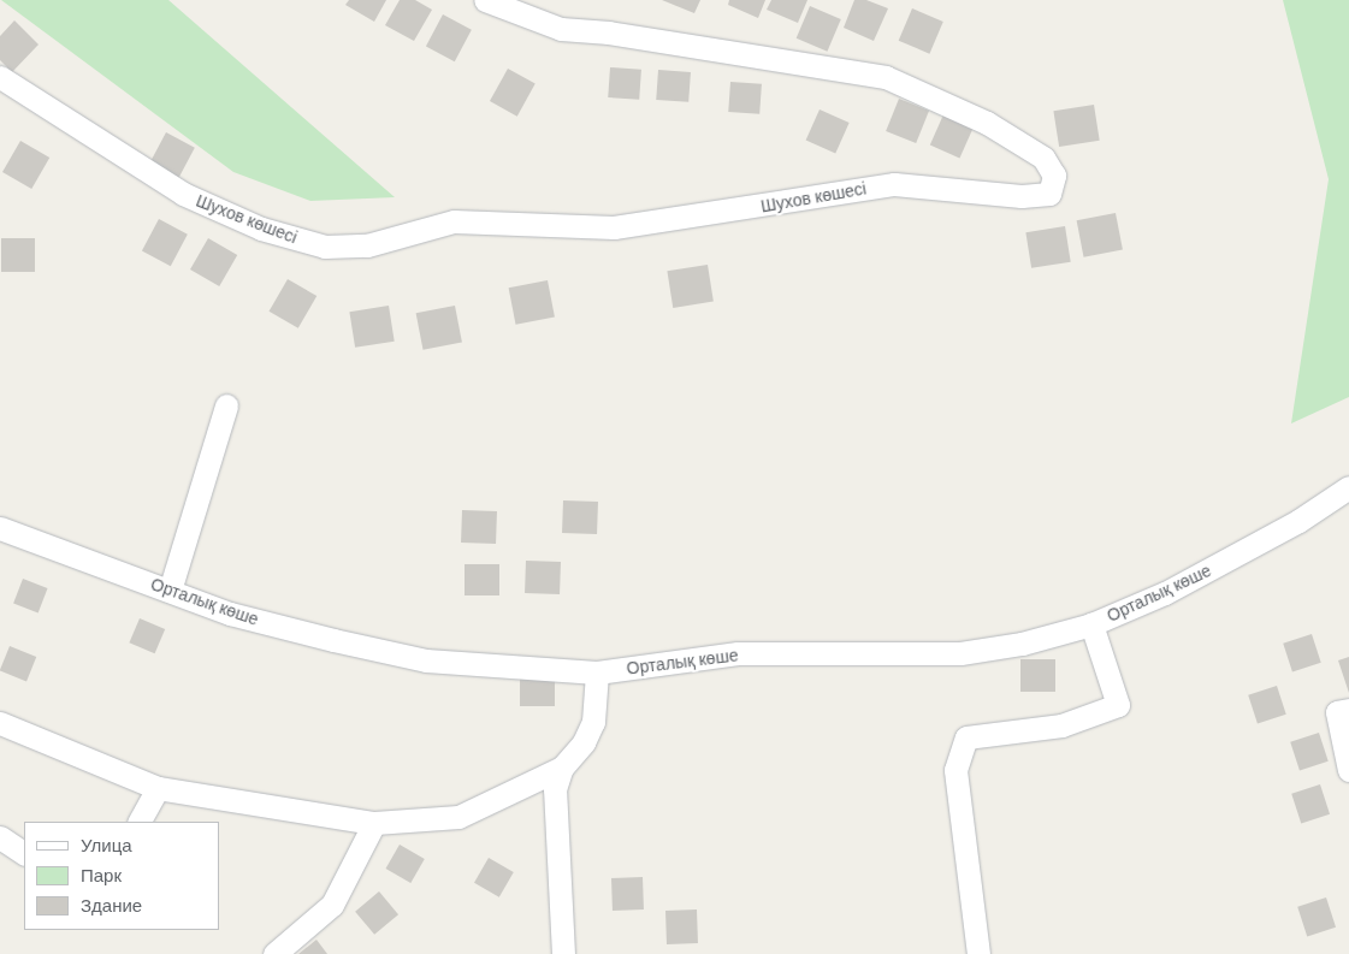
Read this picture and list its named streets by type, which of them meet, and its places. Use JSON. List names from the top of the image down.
{
  "streets": {
    "street": ["Шухов көшесі", "Орталық көше"]
  },
  "legend": ["Улица", "Парк", "Здание"]
}
